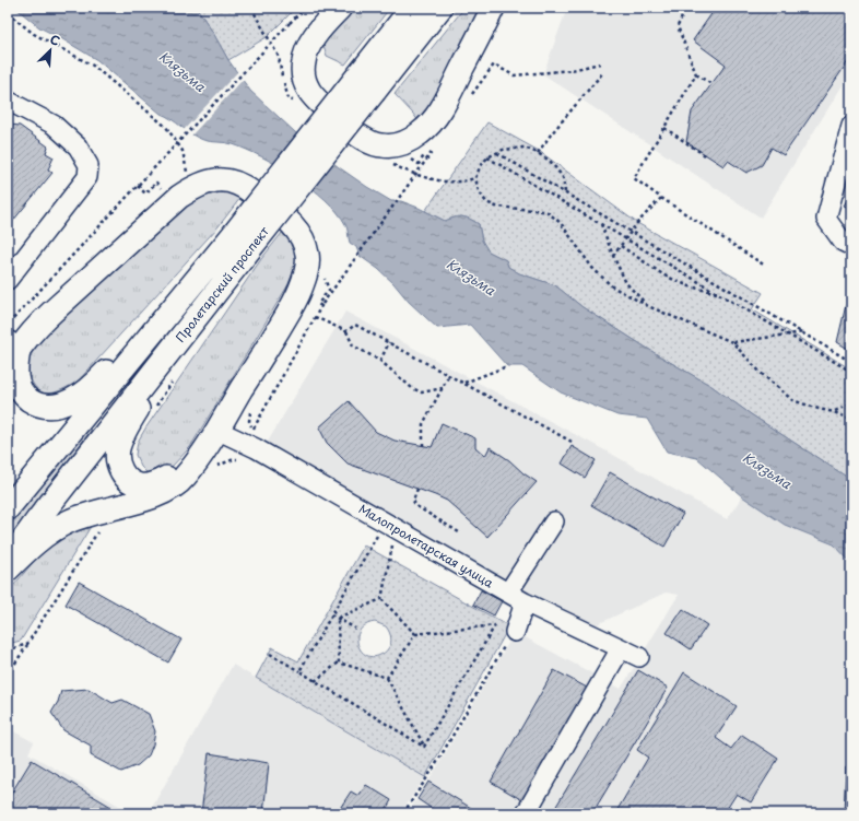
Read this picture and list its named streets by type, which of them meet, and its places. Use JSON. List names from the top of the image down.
{
  "streets": {
    "main road": ["Пролетарский проспект"],
    "street": ["Малопролетарская улица"]
  },
  "water": ["Клязьма"],
  "north": "top right"
}
